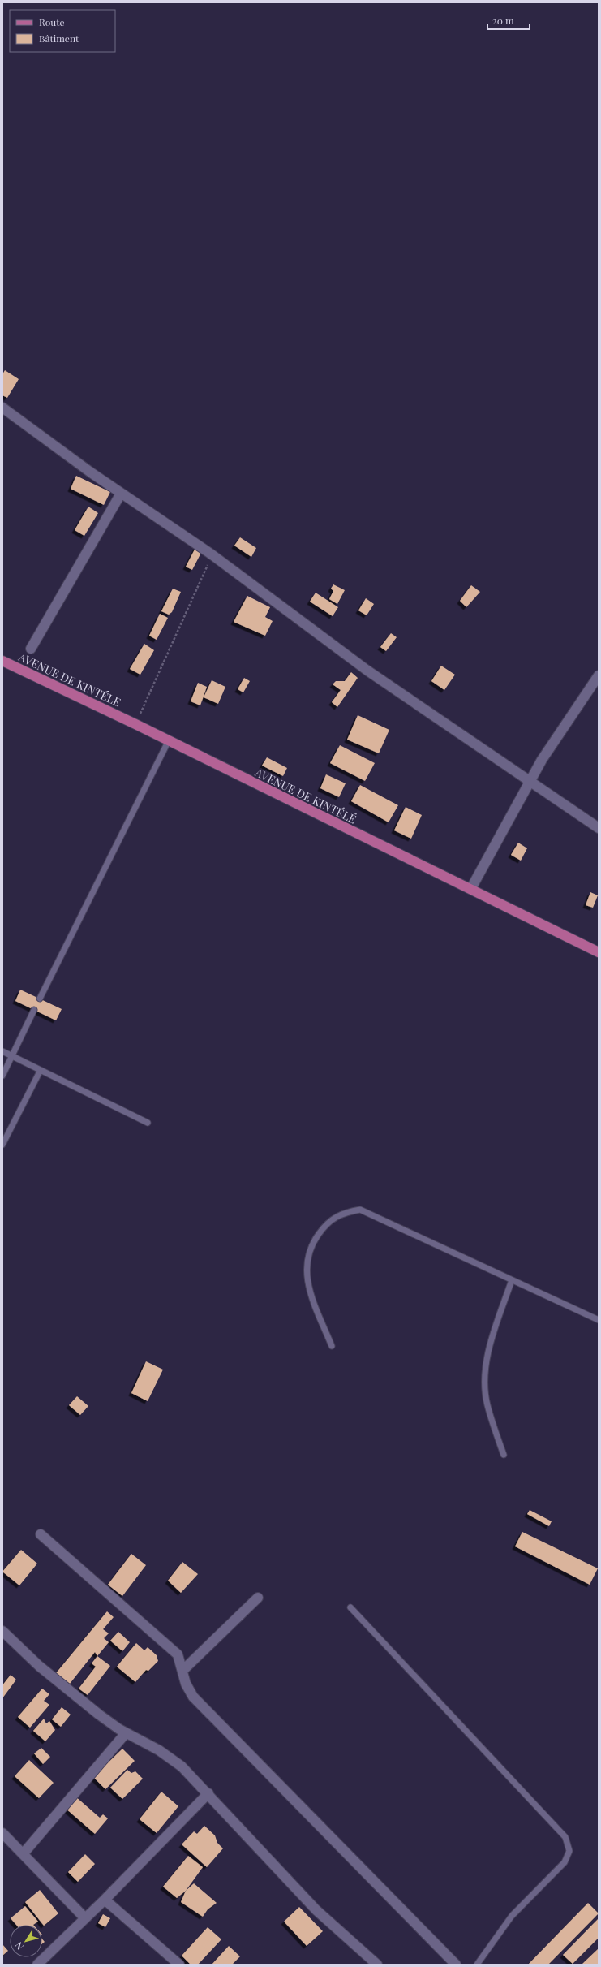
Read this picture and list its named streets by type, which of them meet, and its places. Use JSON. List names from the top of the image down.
{
  "streets": {
    "main road": ["AVENUE DE KINTÉLÉ"]
  },
  "legend": ["Route", "Bâtiment"],
  "scale_bar": "20 m",
  "north": "bottom left"
}
